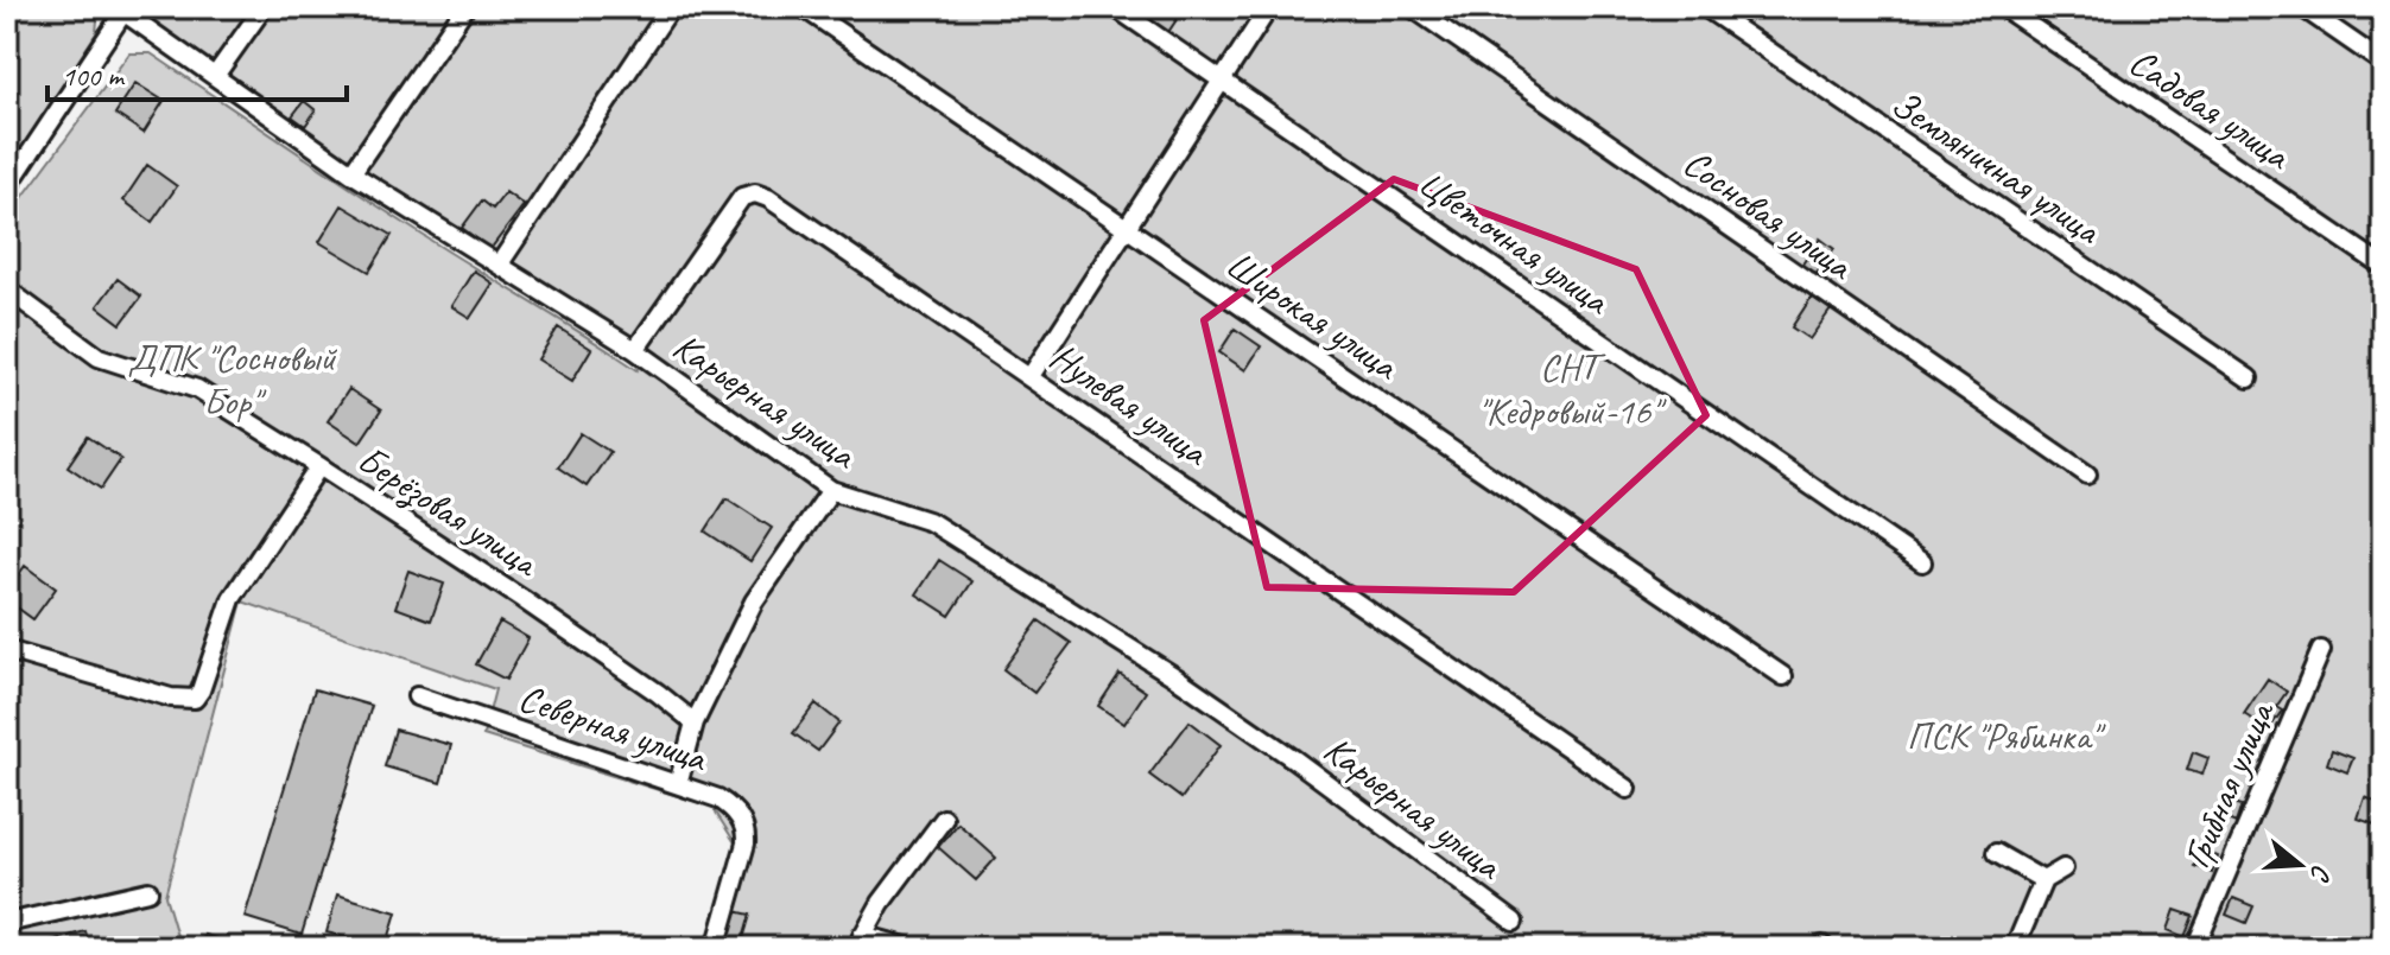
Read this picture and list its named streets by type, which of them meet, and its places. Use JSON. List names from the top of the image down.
{
  "streets": {
    "street": [
      "Садовая улица",
      "Земляничная улица",
      "Сосновая улица",
      "Цветочная улица",
      "Широкая улица",
      "Карьерная улица",
      "Нулевая улица",
      "Берёзовая улица",
      "Северная улица",
      "Грибная улица"
    ]
  },
  "crossings": [
    ["Карьерная улица", "Нулевая улица"]
  ],
  "parks": ["ДПК \"Сосновый Бор\"", "СНТ \"Кедровый-16\"", "ПСК \"Рябинка\""],
  "scale_bar": "100 m",
  "north": "right"
}
